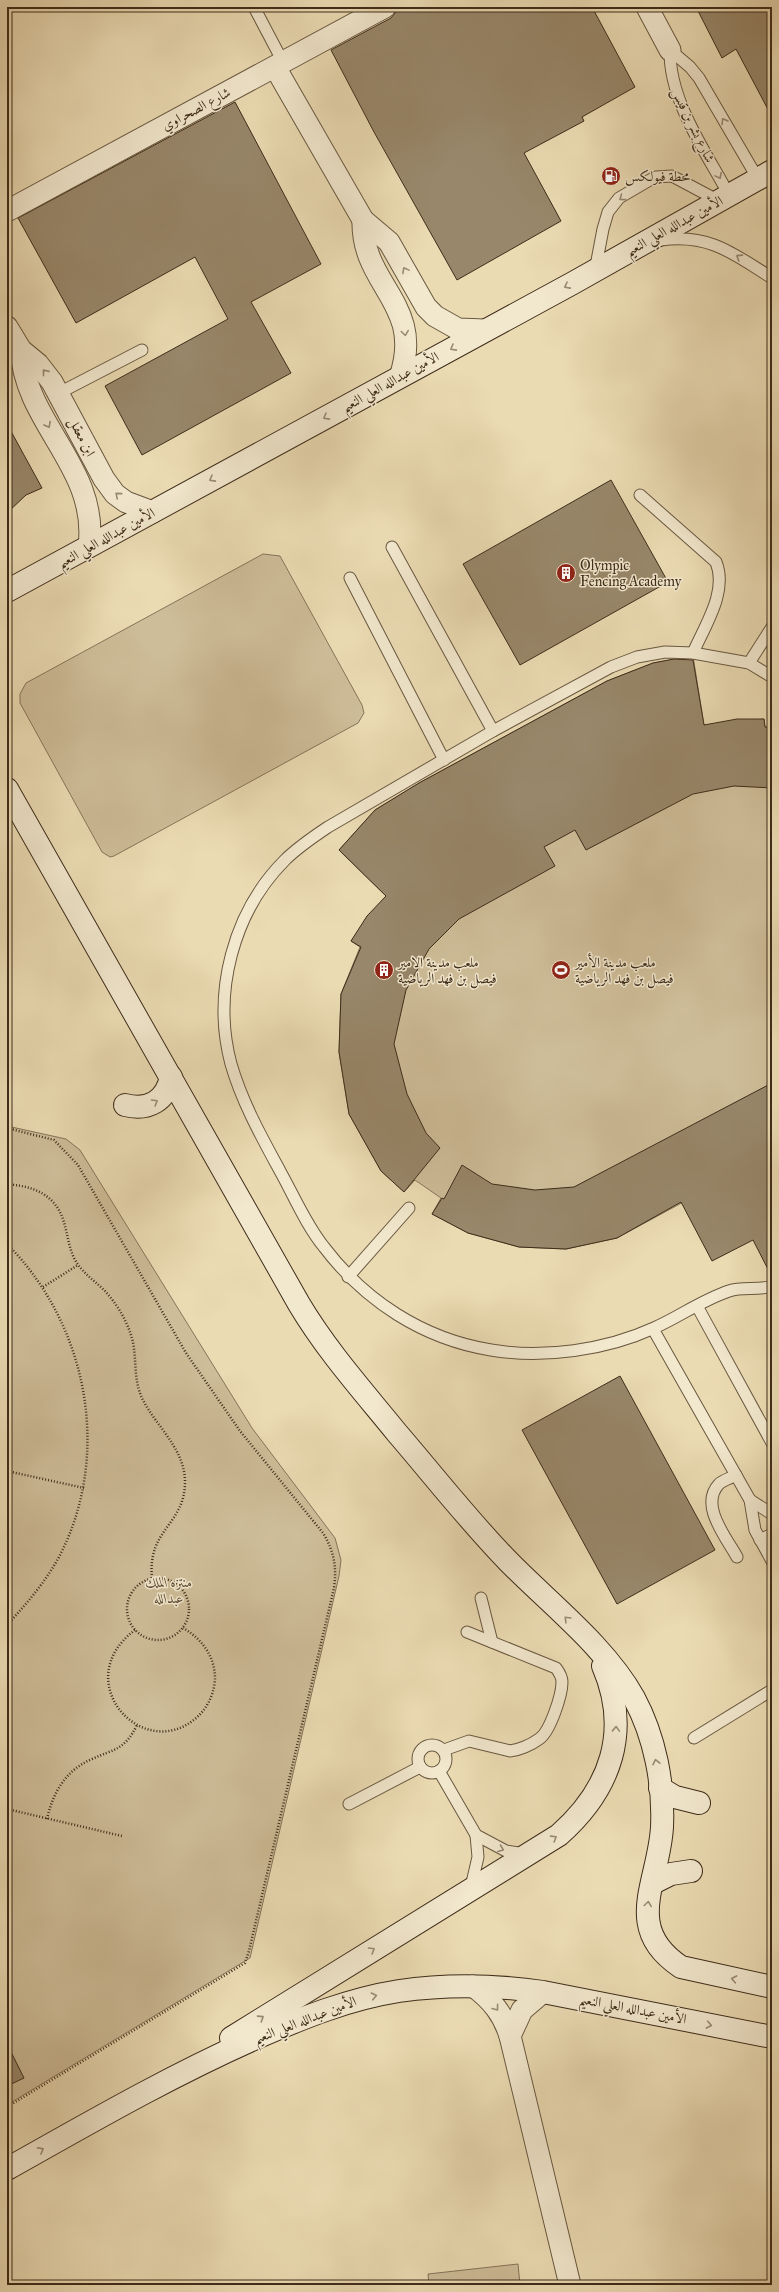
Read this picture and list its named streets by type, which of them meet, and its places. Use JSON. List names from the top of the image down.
{
  "streets": {
    "main road": ["الأمين عبدالله العلي النعيم"],
    "street": ["شارع الصحراوي", "شارع بشر بن قيس", "ابن معقل"]
  },
  "crossings": [
    ["شارع بشر بن قيس", "الأمين عبدالله العلي النعيم"],
    ["الأمين عبدالله العلي النعيم", "ابن معقل"]
  ],
  "parks": ["منتزه الملك عبدالله"],
  "places": {
    "fuel station": ["محطة فيولكس"],
    "building": ["Olympic Fencing Academy", "ملعب مدينة الامير فيصل بن فهد الرياضية"],
    "sports": ["ملعب مدينة الأمير فيصل بن فهد الرياضية"]
  }
}
